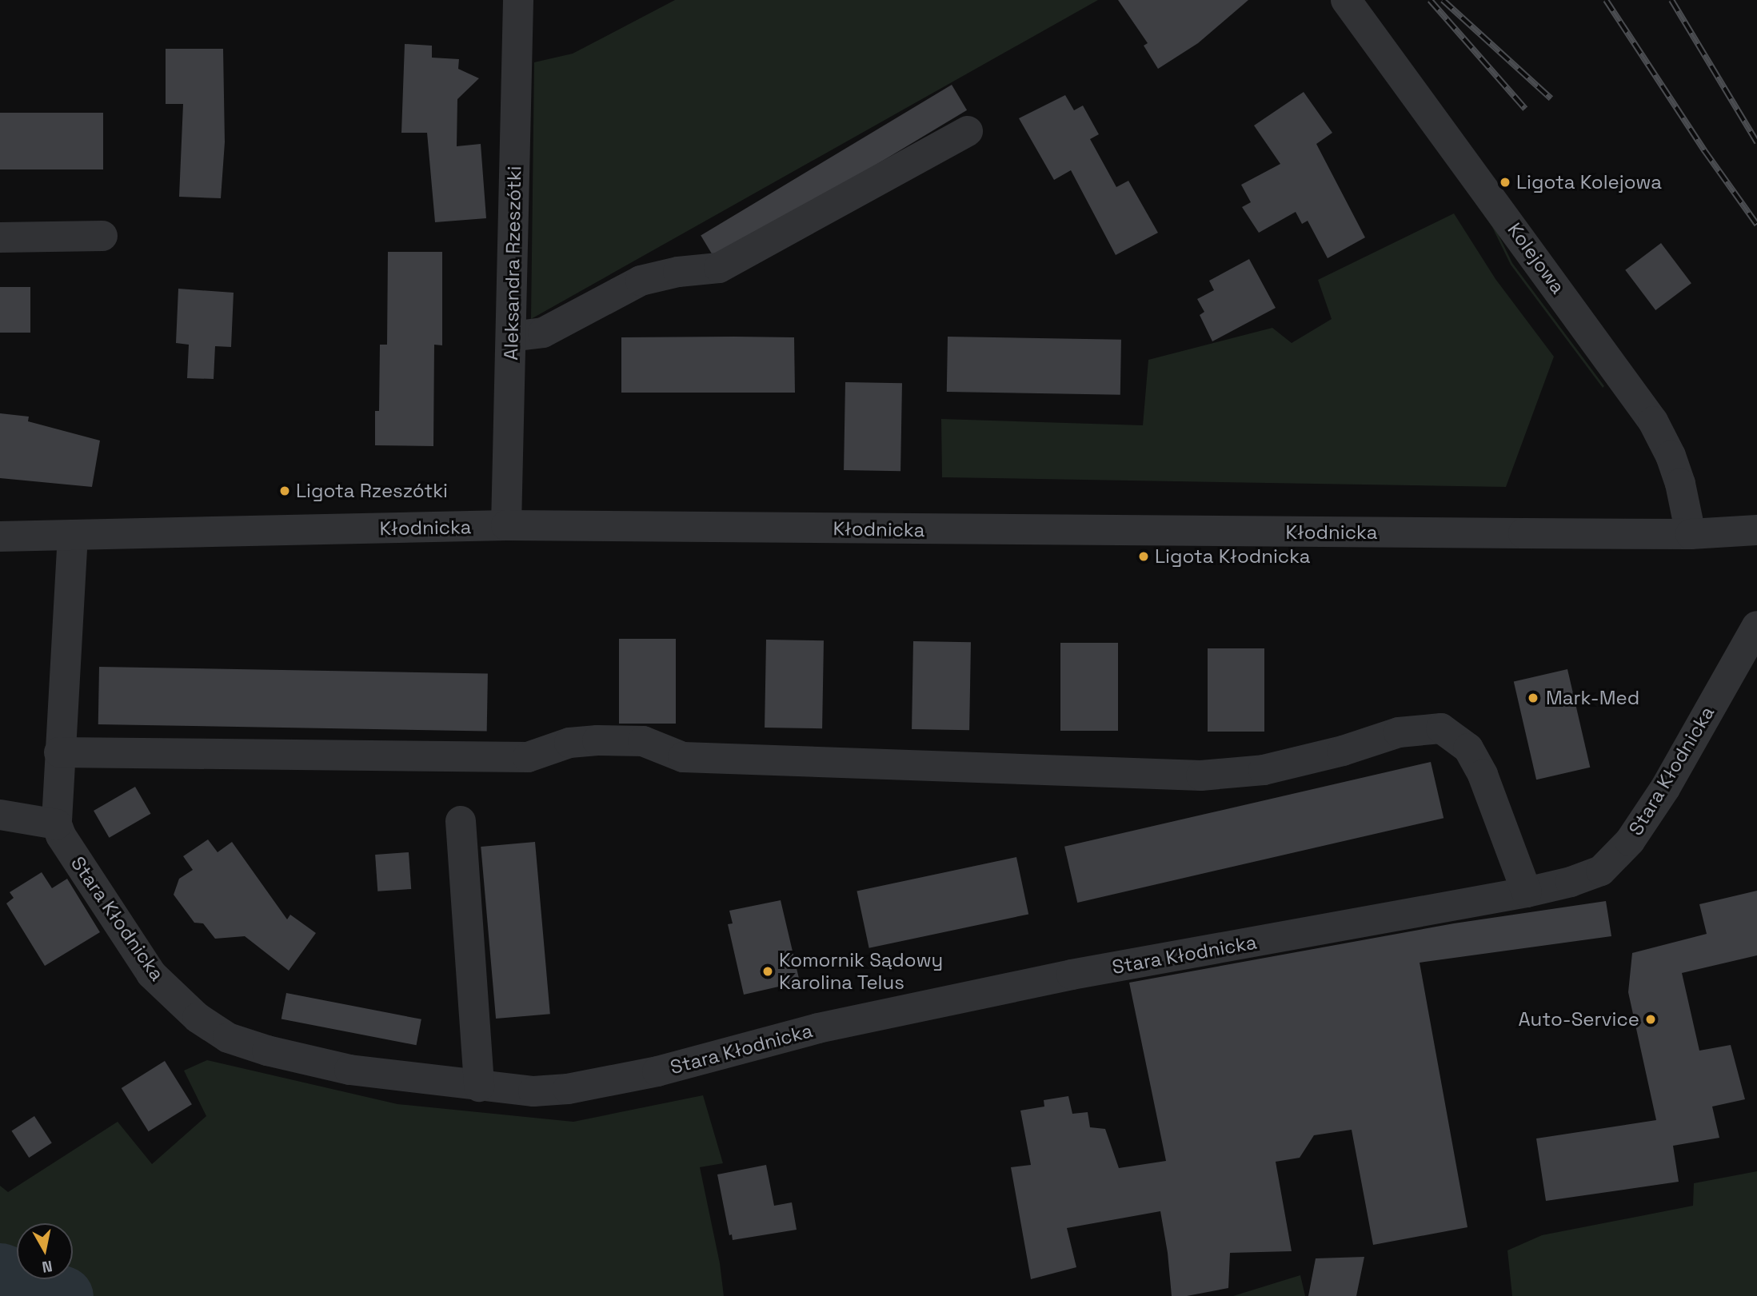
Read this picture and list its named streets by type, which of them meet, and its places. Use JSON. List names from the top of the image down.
{
  "streets": {
    "street": [
      "Kolejowa",
      "Aleksandra Rzeszótki",
      "Kłodnicka",
      "Stara Kłodnicka"
    ]
  },
  "crossings": [
    ["Kolejowa", "Kłodnicka"],
    ["Aleksandra Rzeszótki", "Kłodnicka"],
    ["Kłodnicka", "Stara Kłodnicka"]
  ],
  "places": [
    "Ligota Kolejowa",
    "Ligota Rzeszótki",
    "Ligota Kłodnicka",
    "Mark-Med",
    "Komornik Sądowy Karolina Telus",
    "Auto-Service"
  ],
  "north": "bottom"
}
